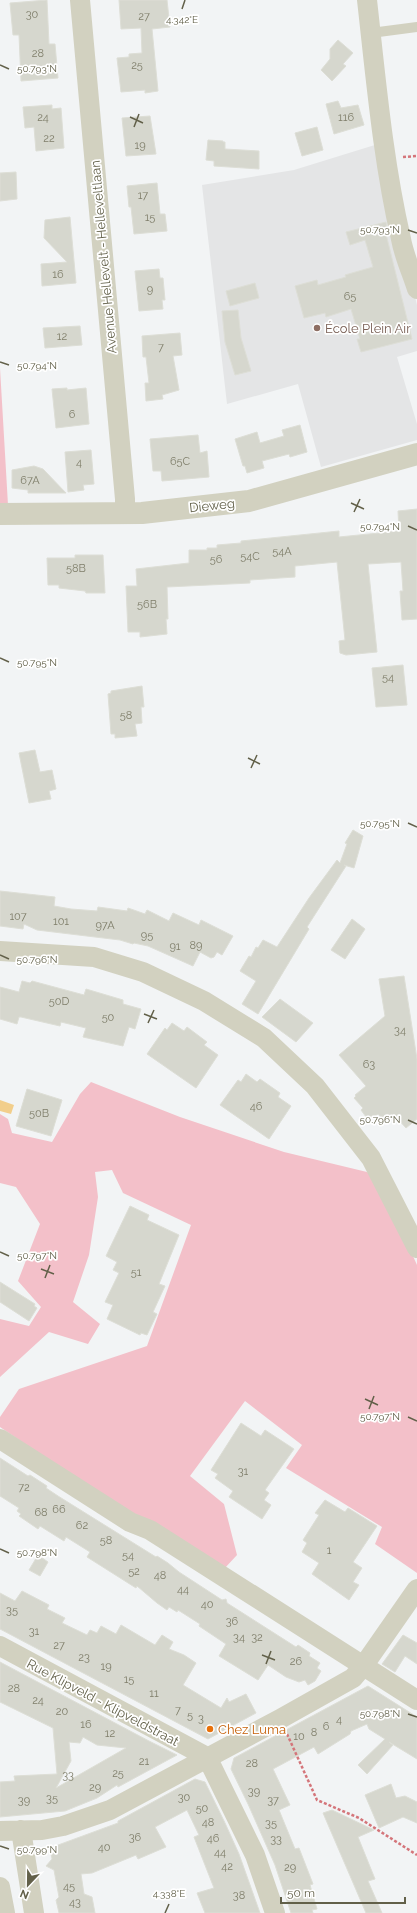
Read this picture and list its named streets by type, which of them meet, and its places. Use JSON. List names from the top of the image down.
{
  "streets": {
    "street": ["Avenue Hellevelt - Helleveltlaan", "Dieweg", "Rue Klipveld - Klipveldstraat"]
  },
  "crossings": [
    ["Avenue Hellevelt - Helleveltlaan", "Dieweg"]
  ],
  "places": ["École Plein Air", "Chez Luma"],
  "house_numbers": [
    "30",
    "27",
    "28",
    "25",
    "24",
    "116",
    "22",
    "19",
    "17",
    "15",
    "16",
    "9",
    "65",
    "12",
    "7",
    "6",
    "65C",
    "4",
    "67A",
    "54A",
    "54C",
    "56",
    "58B",
    "56B",
    "54",
    "58",
    "107",
    "101",
    "97A",
    "95",
    "89",
    "91",
    "50D",
    "50",
    "34",
    "63",
    "46",
    "50B",
    "51",
    "31",
    "72",
    "66",
    "68",
    "62",
    "58",
    "1",
    "54",
    "52",
    "48",
    "44",
    "40",
    "35",
    "36",
    "31",
    "34",
    "32",
    "27",
    "23",
    "26",
    "19",
    "15",
    "28",
    "11",
    "24",
    "7",
    "20",
    "5",
    "3",
    "4",
    "16",
    "6",
    "8",
    "12",
    "10",
    "21",
    "28",
    "25",
    "33",
    "29",
    "39",
    "30",
    "35",
    "39",
    "37",
    "50",
    "48",
    "35",
    "36",
    "46",
    "33",
    "40",
    "44",
    "42",
    "29",
    "45",
    "38",
    "43"
  ],
  "scale_bar": "50 m",
  "north": "bottom",
  "coordinates": [
    "4.342°E",
    "50.793°N",
    "50.794°N",
    "50.795°N",
    "50.796°N",
    "50.797°N",
    "50.798°N",
    "50.799°N",
    "4.338°E"
  ]
}
